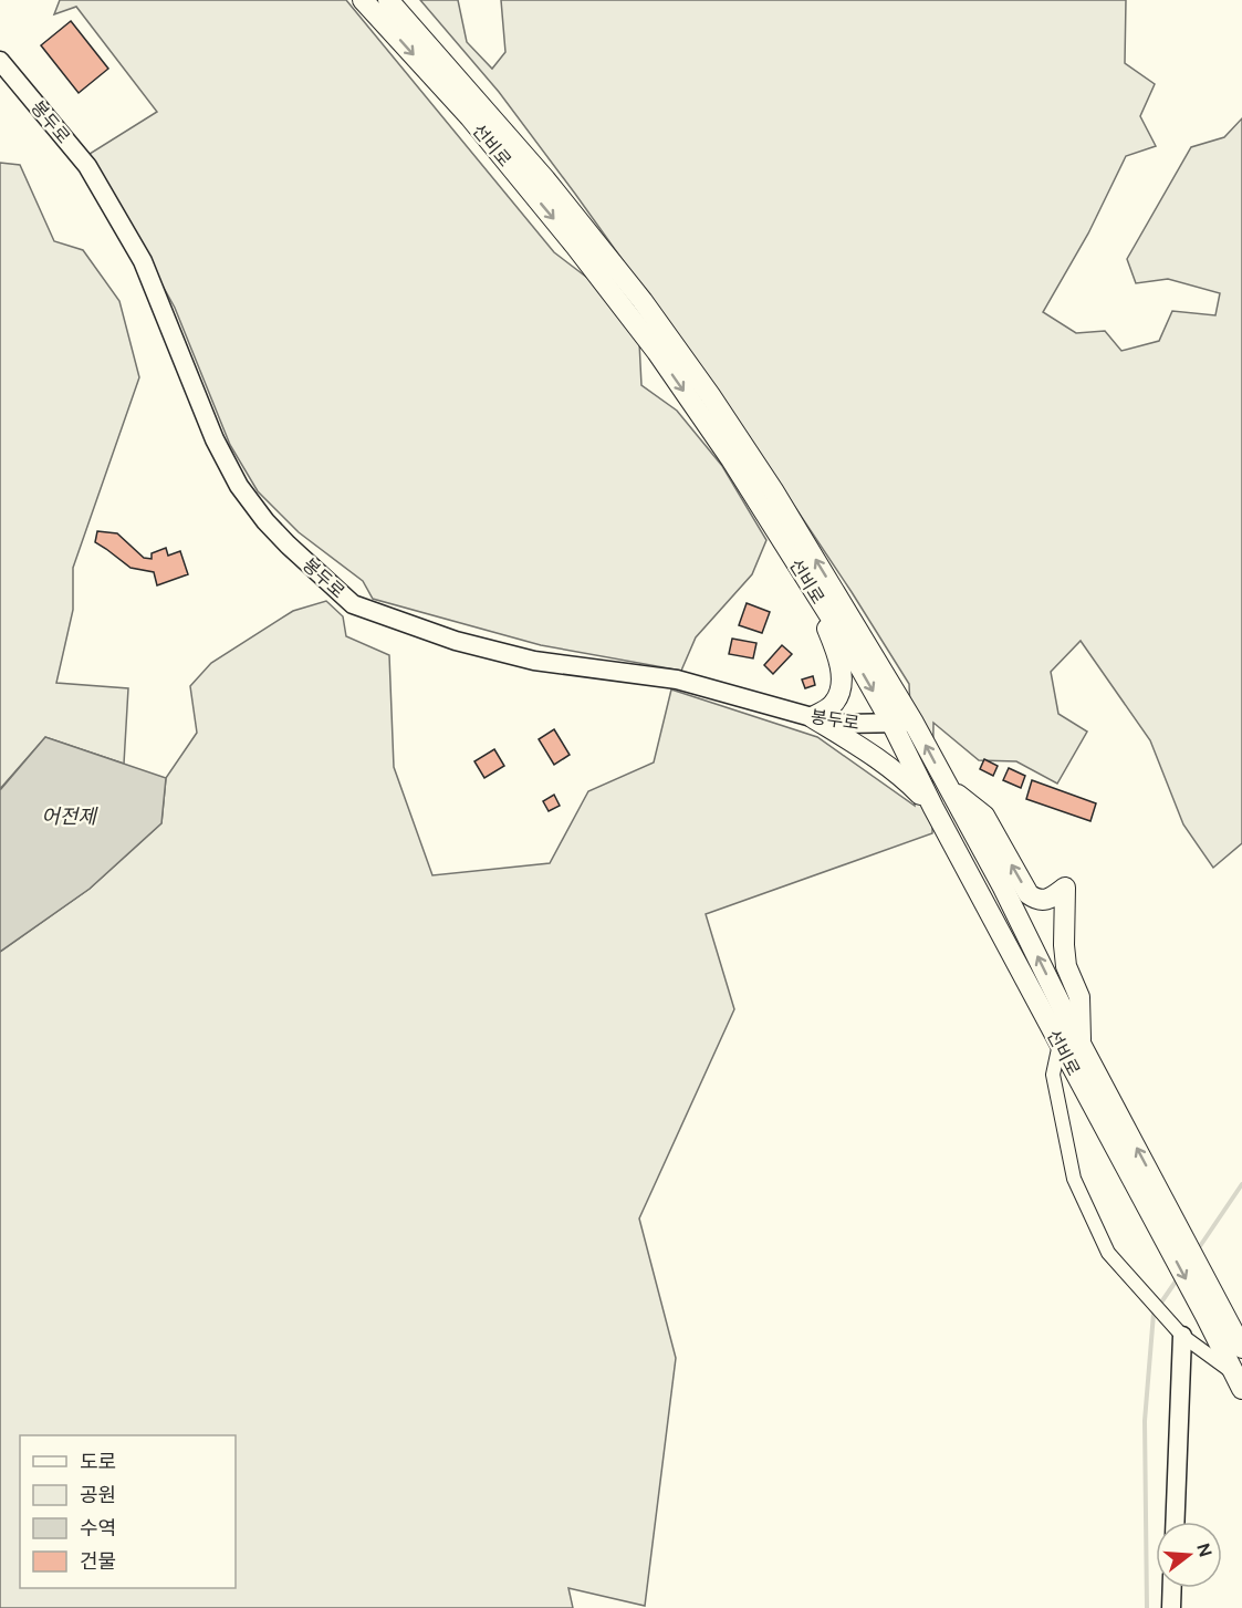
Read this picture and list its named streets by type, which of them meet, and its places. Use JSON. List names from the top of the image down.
{
  "streets": {
    "main road": ["봉두로", "선비로"]
  },
  "crossings": [
    ["봉두로", "선비로"]
  ],
  "water": ["어전제"],
  "legend": [
    "도로",
    "공원",
    "수역",
    "건물"
  ],
  "north": "right"
}
